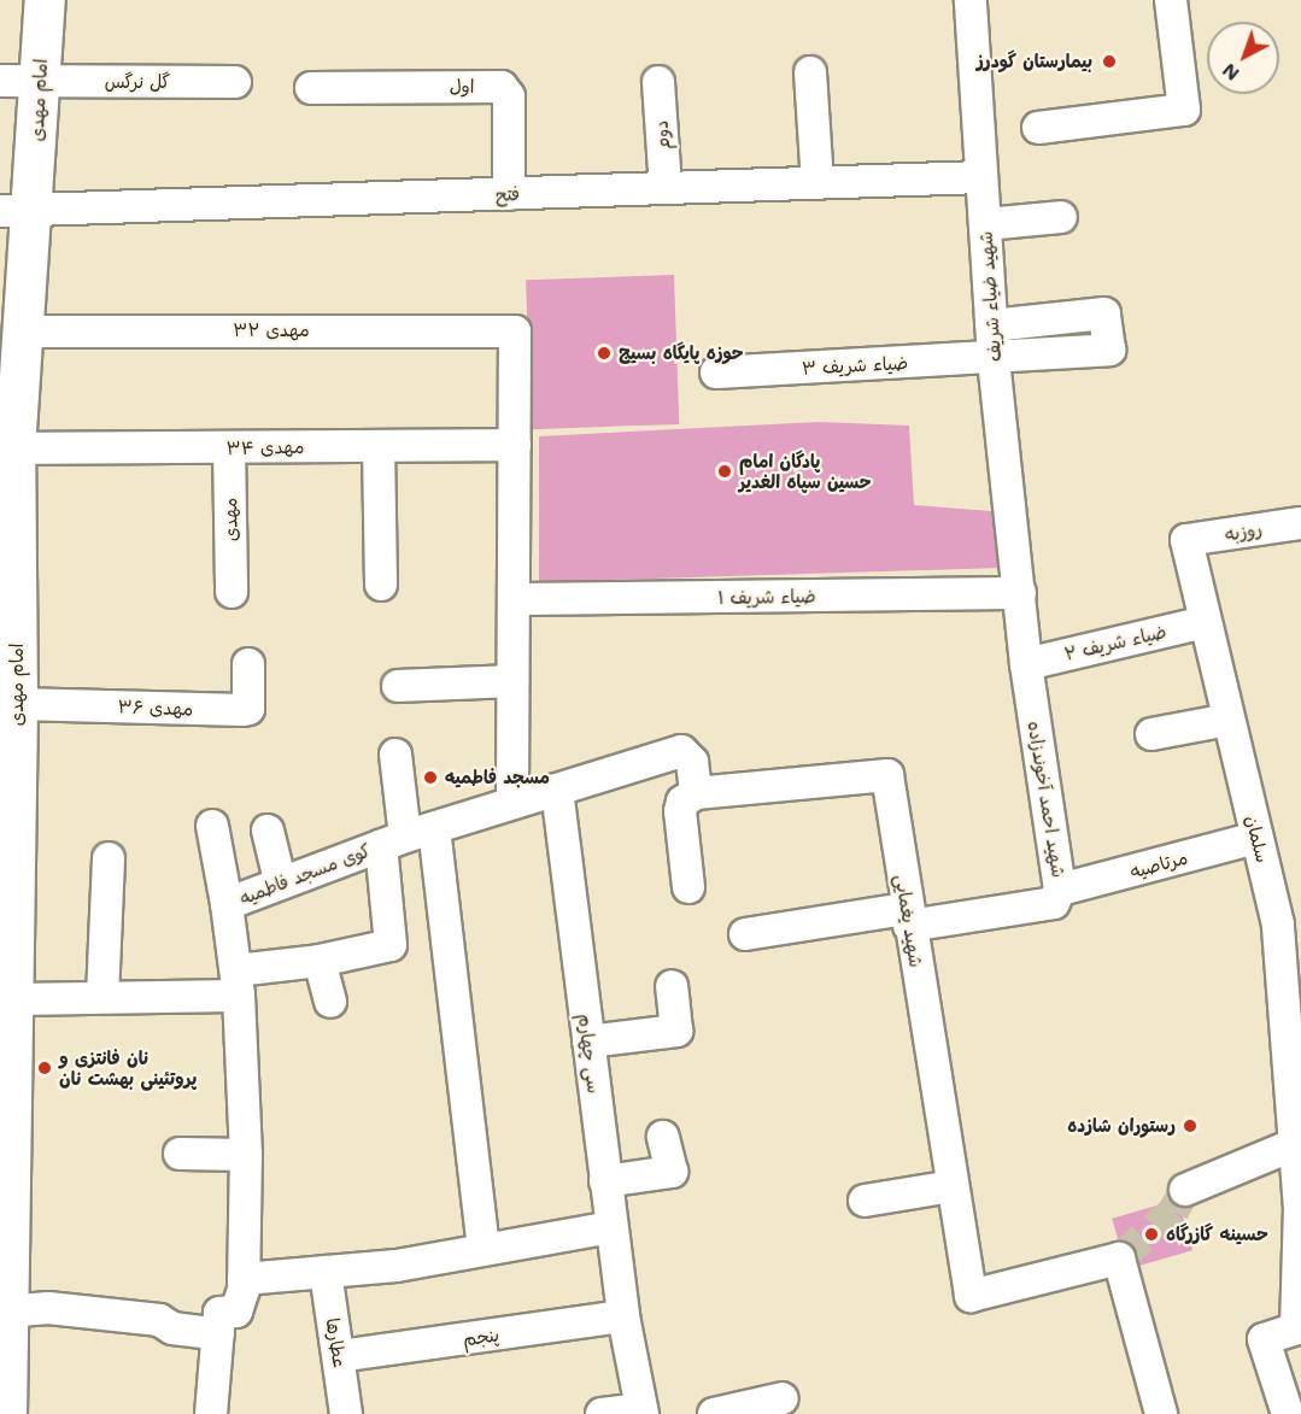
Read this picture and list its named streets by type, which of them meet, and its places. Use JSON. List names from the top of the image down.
{
  "streets": {
    "main road": ["امام مهدی"],
    "street": [
      "گل نرگس",
      "اول",
      "دوم",
      "فتح",
      "شهید ضیاء شریف",
      "مهدی ۳۲",
      "ضیاء شریف ۳",
      "مهدی ۳۴",
      "مهدی",
      "روزبه",
      "ضیاء شریف ۱",
      "ضیاء شریف ۲",
      "مهدی ۳۶",
      "شهید احمد آخوندزاده",
      "سلمان",
      "مرتاصیه",
      "کوی مسجد فاطمیه",
      "شهید یغمایی",
      "سی چهارم",
      "پنجم",
      "عطارها"
    ]
  },
  "crossings": [
    ["گل نرگس", "امام مهدی"],
    ["اول", "فتح"],
    ["امام مهدی", "فتح"],
    ["امام مهدی", "مهدی ۳۲"],
    ["امام مهدی", "مهدی ۳۴"],
    ["امام مهدی", "مهدی ۳۶"],
    ["دوم", "فتح"],
    ["فتح", "شهید ضیاء شریف"],
    ["شهید ضیاء شریف", "ضیاء شریف ۳"],
    ["شهید ضیاء شریف", "ضیاء شریف ۱"],
    ["شهید ضیاء شریف", "شهید احمد آخوندزاده"],
    ["مهدی ۳۲", "مهدی ۳۴"],
    ["مهدی ۳۴", "مهدی"],
    ["روزبه", "سلمان"],
    ["ضیاء شریف ۱", "شهید احمد آخوندزاده"],
    ["ضیاء شریف ۲", "شهید احمد آخوندزاده"],
    ["ضیاء شریف ۲", "سلمان"],
    ["شهید احمد آخوندزاده", "مرتاصیه"],
    ["شهید احمد آخوندزاده", "شهید یغمایی"],
    ["سلمان", "مرتاصیه"],
    ["کوی مسجد فاطمیه", "شهید یغمایی"],
    ["کوی مسجد فاطمیه", "سی چهارم"],
    ["سی چهارم", "پنجم"],
    ["پنجم", "عطارها"]
  ],
  "places": [
    "بیمارستان گودرز",
    "حوزه پایگاه بسیج",
    "پادگان امام حسین سپاه الغدیر",
    "مسجد فاطمیه",
    "نان فانتزی و پروتئینی بهشت نان",
    "رستوران شازده",
    "حسینه گازرگاه"
  ],
  "north": "bottom left"
}
